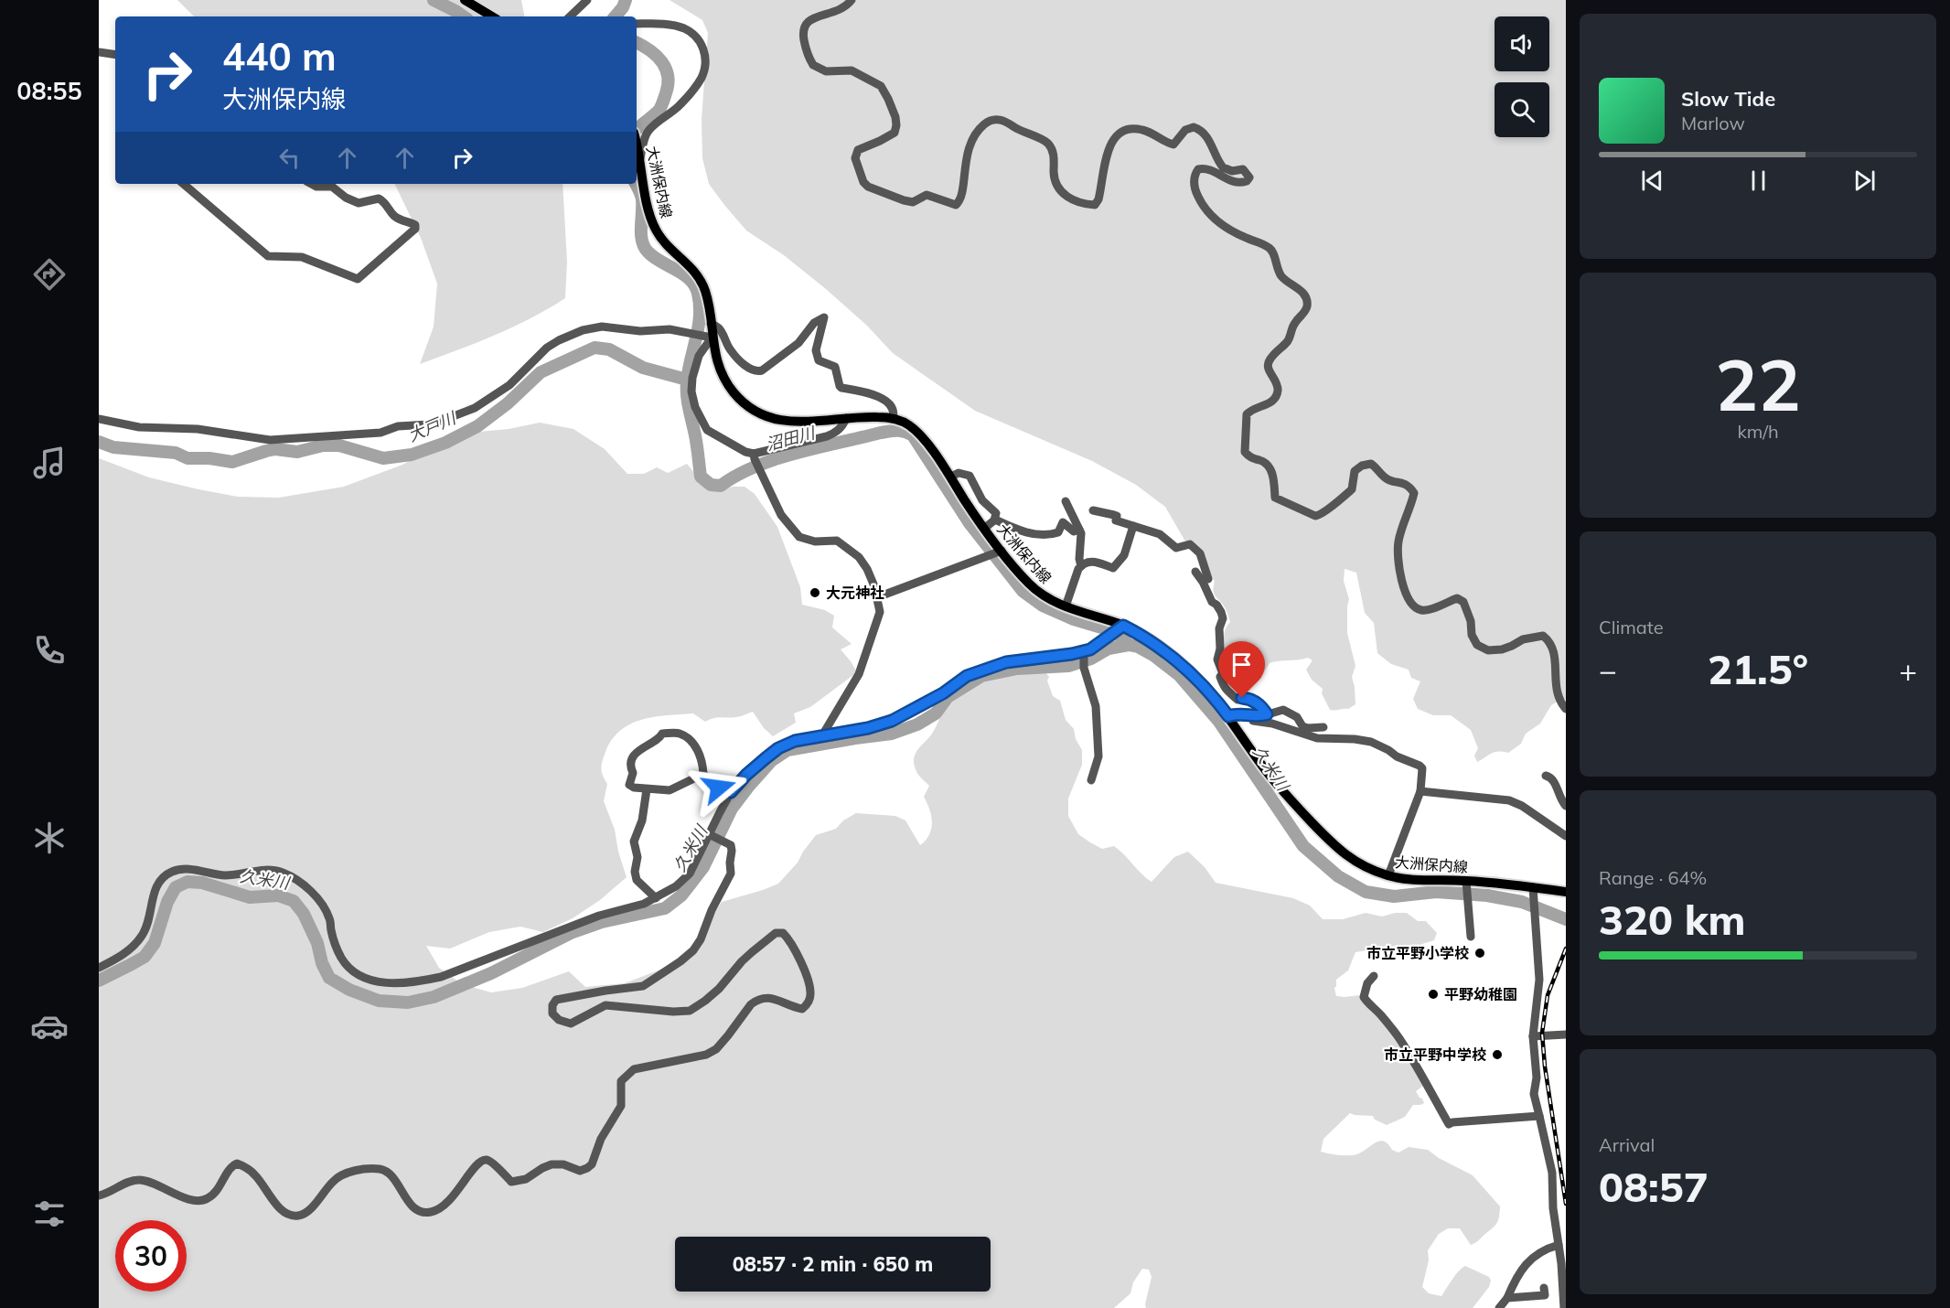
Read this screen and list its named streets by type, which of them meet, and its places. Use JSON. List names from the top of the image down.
{
  "streets": {
    "main road": ["大洲保内線"]
  },
  "water": ["大戸川", "沼田川", "久米川"],
  "places": [
    "大元神社",
    "市立平野小学校",
    "平野幼稚園",
    "市立平野中学校"
  ],
  "page": {
    "tabs": "08:55",
    "turn": ["440 m", "大洲保内線"],
    "song": ["Slow Tide", "Marlow"],
    "tile": [
      ["22", "km/h"],
      "Climate",
      ["Range · 64%", "320 km"],
      ["Arrival", "08:57"]
    ],
    "heat": ["−", "21.5°", "+"],
    "limit": "30",
    "trip": "08:57 · 2 min · 650 m"
  }
}
